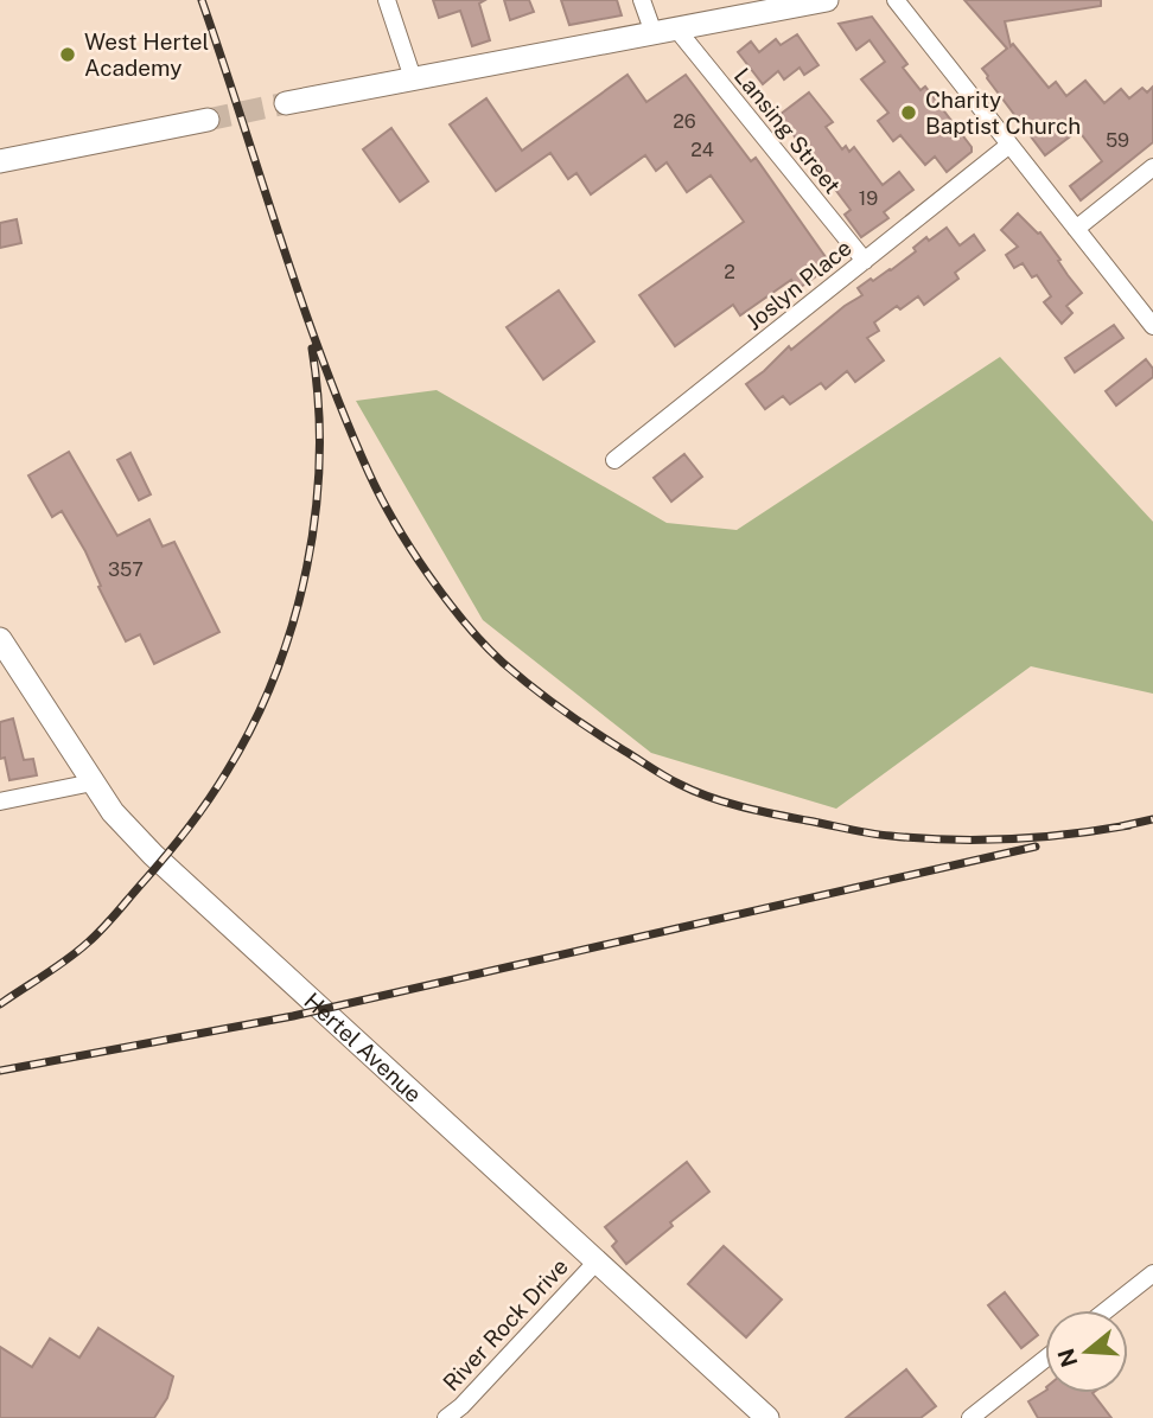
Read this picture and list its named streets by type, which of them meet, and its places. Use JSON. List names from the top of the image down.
{
  "streets": {
    "street": [
      "Lansing Street",
      "Joslyn Place",
      "Hertel Avenue",
      "River Rock Drive"
    ]
  },
  "crossings": [
    ["Lansing Street", "Joslyn Place"],
    ["Hertel Avenue", "River Rock Drive"]
  ],
  "places": ["West Hertel Academy", "Charity Baptist Church"],
  "house_numbers": [
    "26",
    "59",
    "24",
    "19",
    "2",
    "357"
  ],
  "north": "left"
}
